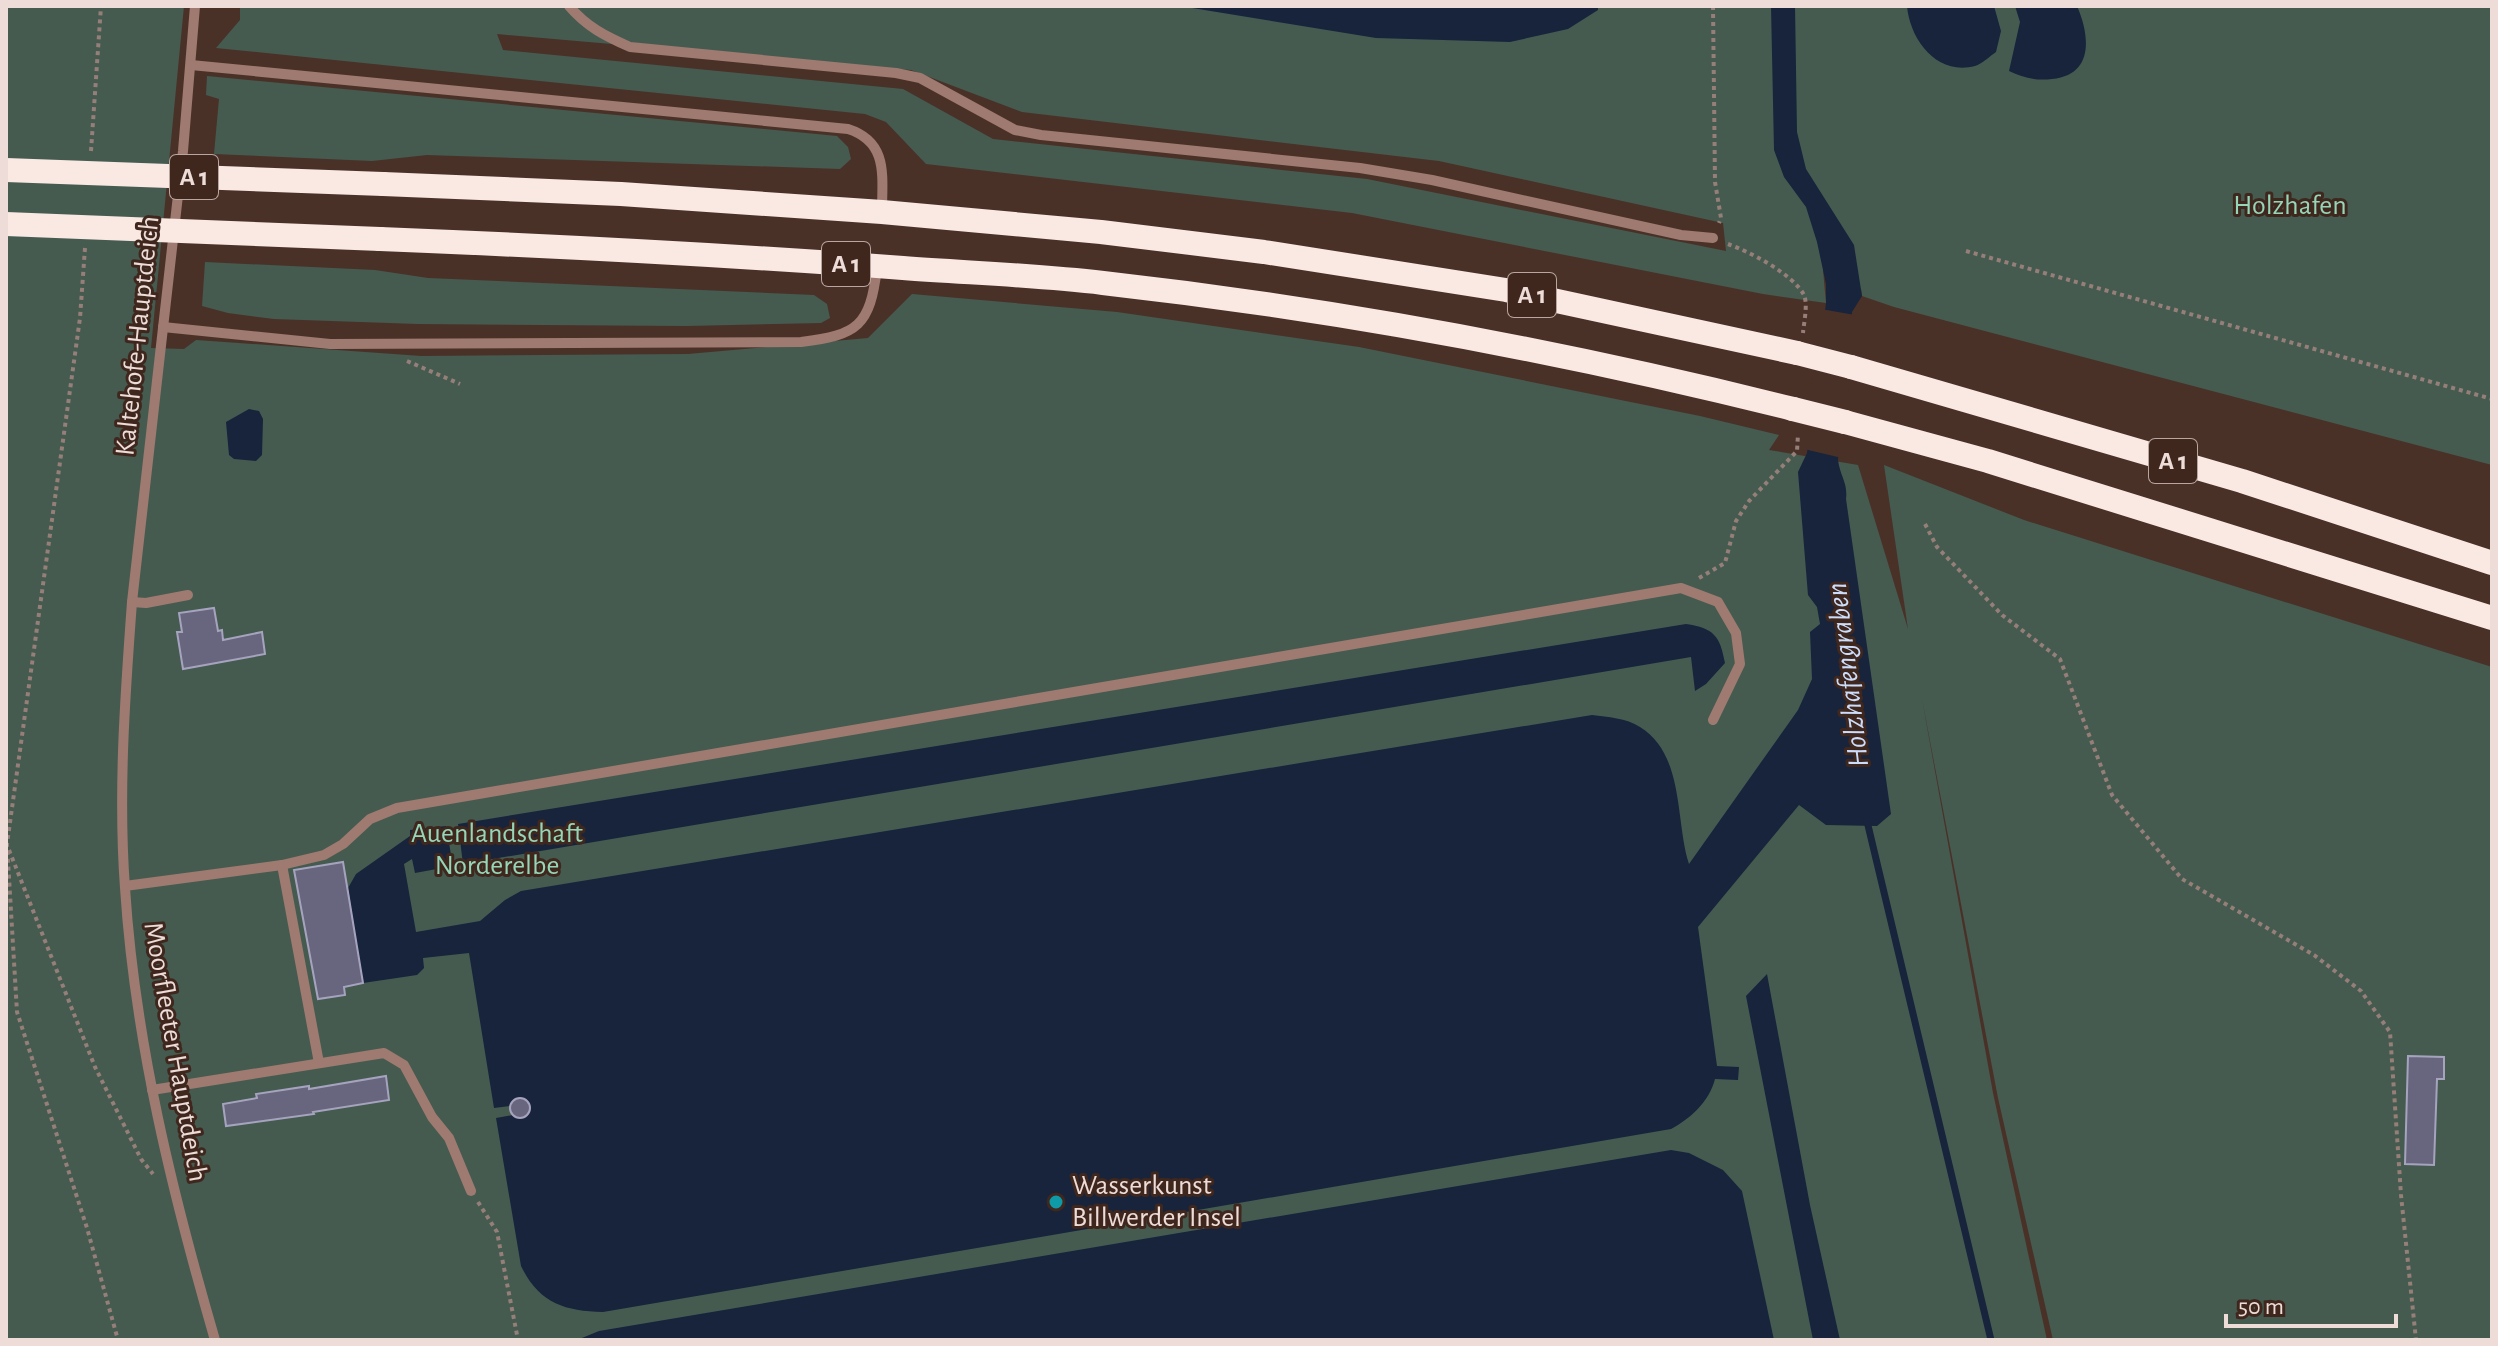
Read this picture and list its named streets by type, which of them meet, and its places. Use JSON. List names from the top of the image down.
{
  "streets": {
    "highway": ["A 1"],
    "lane": ["Kaltehofe-Hauptdeich", "Moorfleeter Hauptdeich"]
  },
  "crossings": [
    ["Kaltehofe-Hauptdeich", "Moorfleeter Hauptdeich"]
  ],
  "water": ["Holzhafengraben"],
  "parks": ["Holzhafen", "Auenlandschaft Norderelbe"],
  "places": ["Wasserkunst Billwerder Insel"],
  "scale_bar": "50 m"
}
